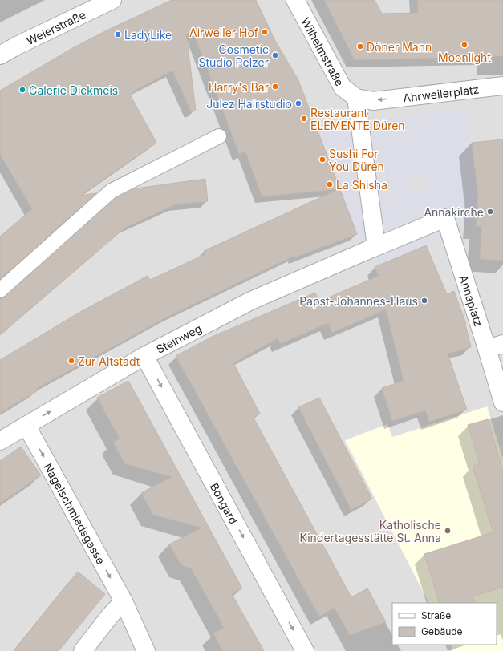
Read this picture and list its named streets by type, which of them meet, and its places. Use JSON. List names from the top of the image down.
{
  "streets": {
    "street": [
      "Weierstraße",
      "Wilhelmstraße",
      "Ahrweilerplatz",
      "Annaplatz",
      "Steinweg",
      "Bongard",
      "Nagelschmiedsgasse"
    ]
  },
  "crossings": [
    ["Wilhelmstraße", "Ahrweilerplatz"],
    ["Annaplatz", "Steinweg"],
    ["Steinweg", "Bongard"],
    ["Steinweg", "Nagelschmiedsgasse"]
  ],
  "one_way": ["Ahrweilerplatz", "Bongard", "Nagelschmiedsgasse"],
  "places": [
    "Airweiler Hof",
    "LadyLike",
    "Moonlight",
    "Döner Mann",
    "Cosmetic Studio Pelzer",
    "Harry's Bar",
    "Galerie Dickmeis",
    "Julez Hairstudio",
    "Restaurant ELEMENTE Düren",
    "Sushi For You Düren",
    "La Shisha",
    "Annakirche",
    "Papst-Johannes-Haus",
    "Zur Altstadt",
    "Katholische Kindertagesstätte St. Anna"
  ],
  "legend": ["Straße", "Gebäude"]
}
